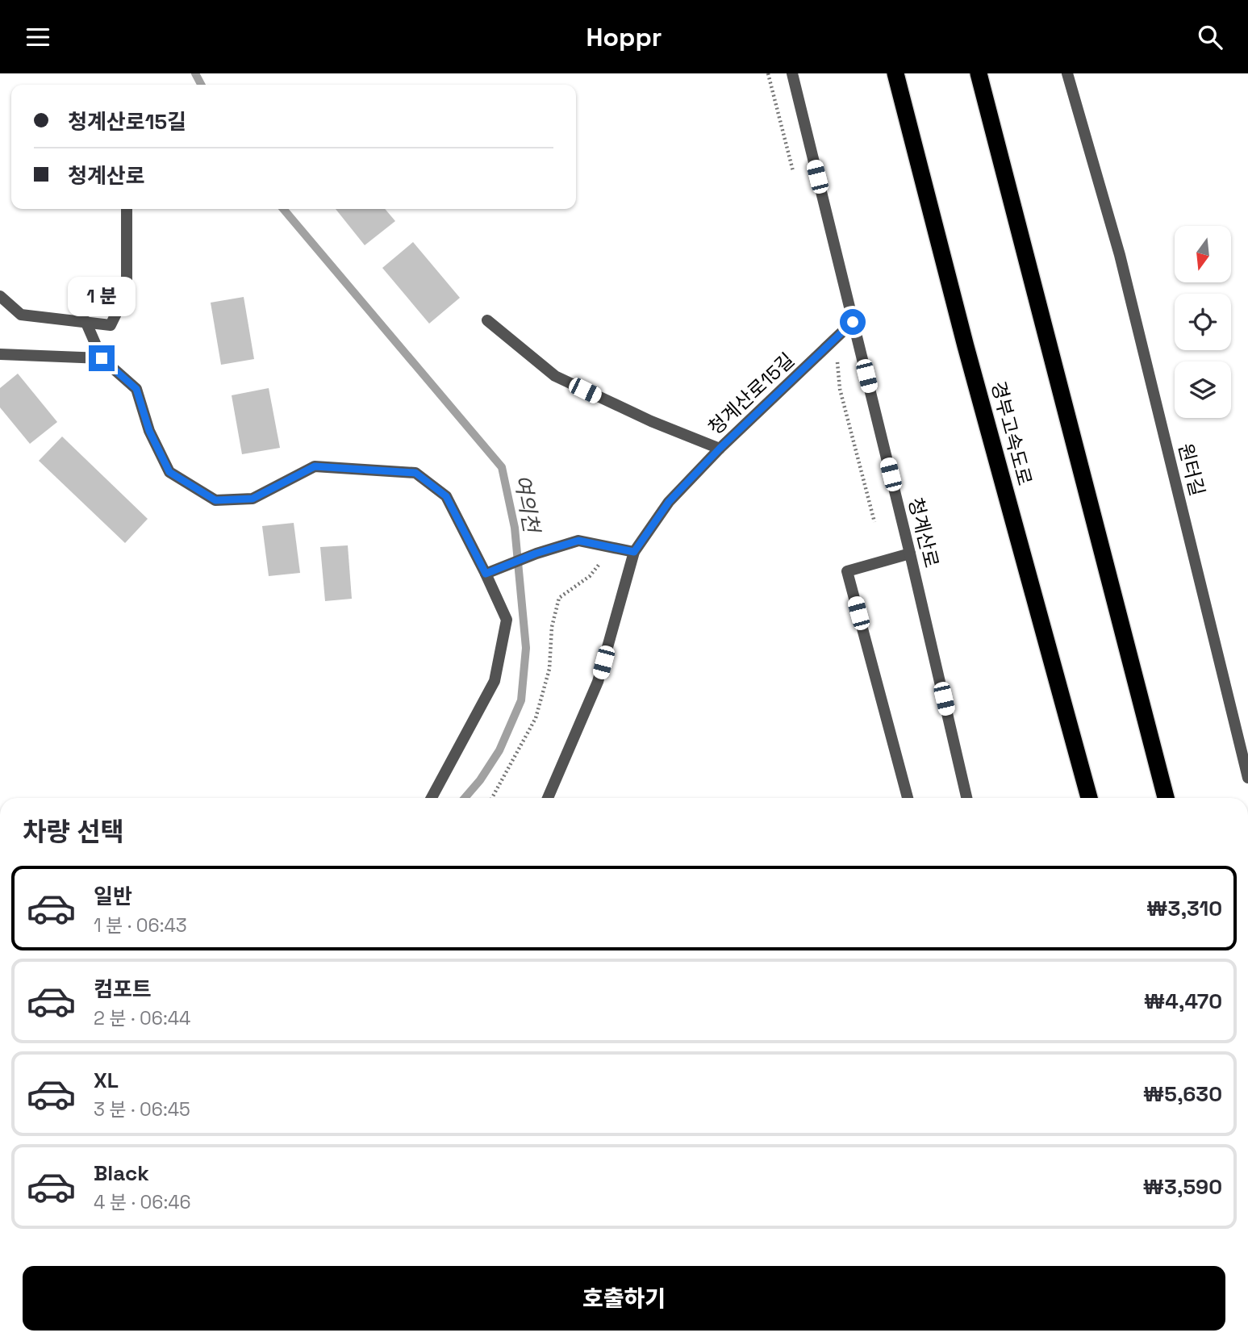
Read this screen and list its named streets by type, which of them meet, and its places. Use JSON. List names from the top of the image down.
{
  "streets": {
    "highway": ["경부고속도로"],
    "street": ["청계산로15길", "원터길", "청계산로"]
  },
  "crossings": [
    ["청계산로15길", "청계산로"]
  ],
  "water": ["여의천"],
  "north": "bottom",
  "page": {
    "header": "Hoppr",
    "banner": ["청계산로15길", "청계산로"],
    "bubble": "1 분",
    "heading": "차량 선택",
    "list": [
      {
        "name": "일반",
        "note": "1 분 · 06:43",
        "value": "₩3,310"
      },
      {
        "name": "컴포트",
        "note": "2 분 · 06:44",
        "value": "₩4,470"
      },
      {
        "name": "XL",
        "note": "3 분 · 06:45",
        "value": "₩5,630"
      },
      {
        "name": "Black",
        "note": "4 분 · 06:46",
        "value": "₩3,590"
      }
    ],
    "buttons": "호출하기"
  }
}
